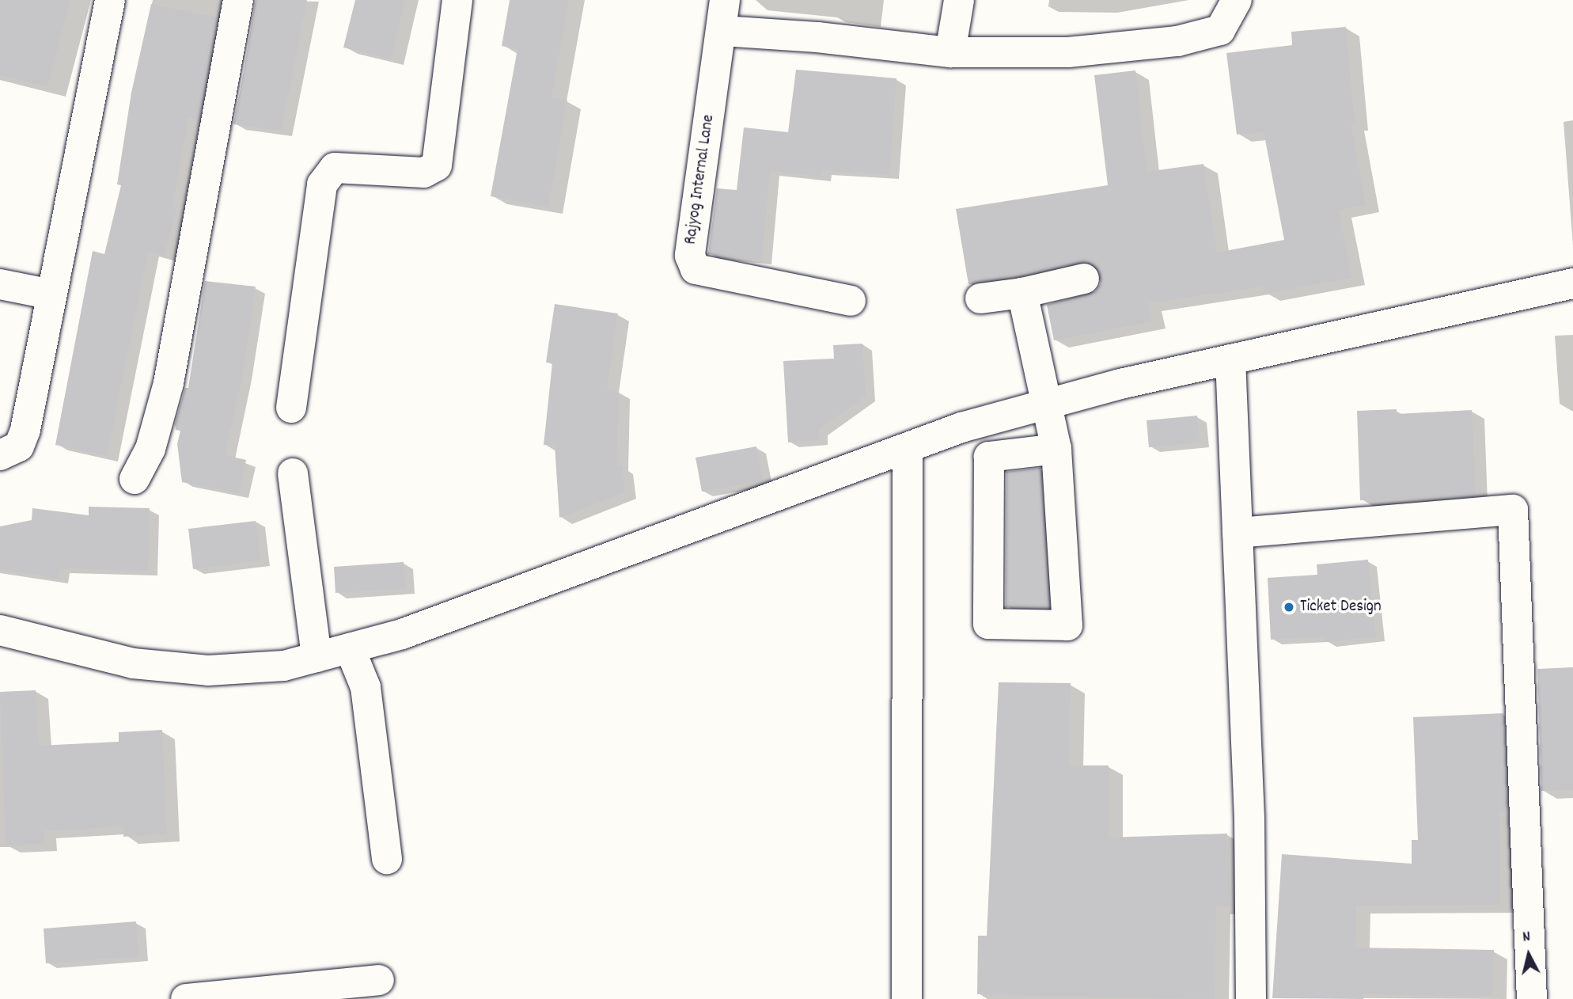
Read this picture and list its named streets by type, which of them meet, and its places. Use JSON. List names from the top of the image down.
{
  "streets": {
    "street": ["Rajyog Internal Lane"]
  },
  "places": ["Ticket Design"],
  "north": "top"
}
